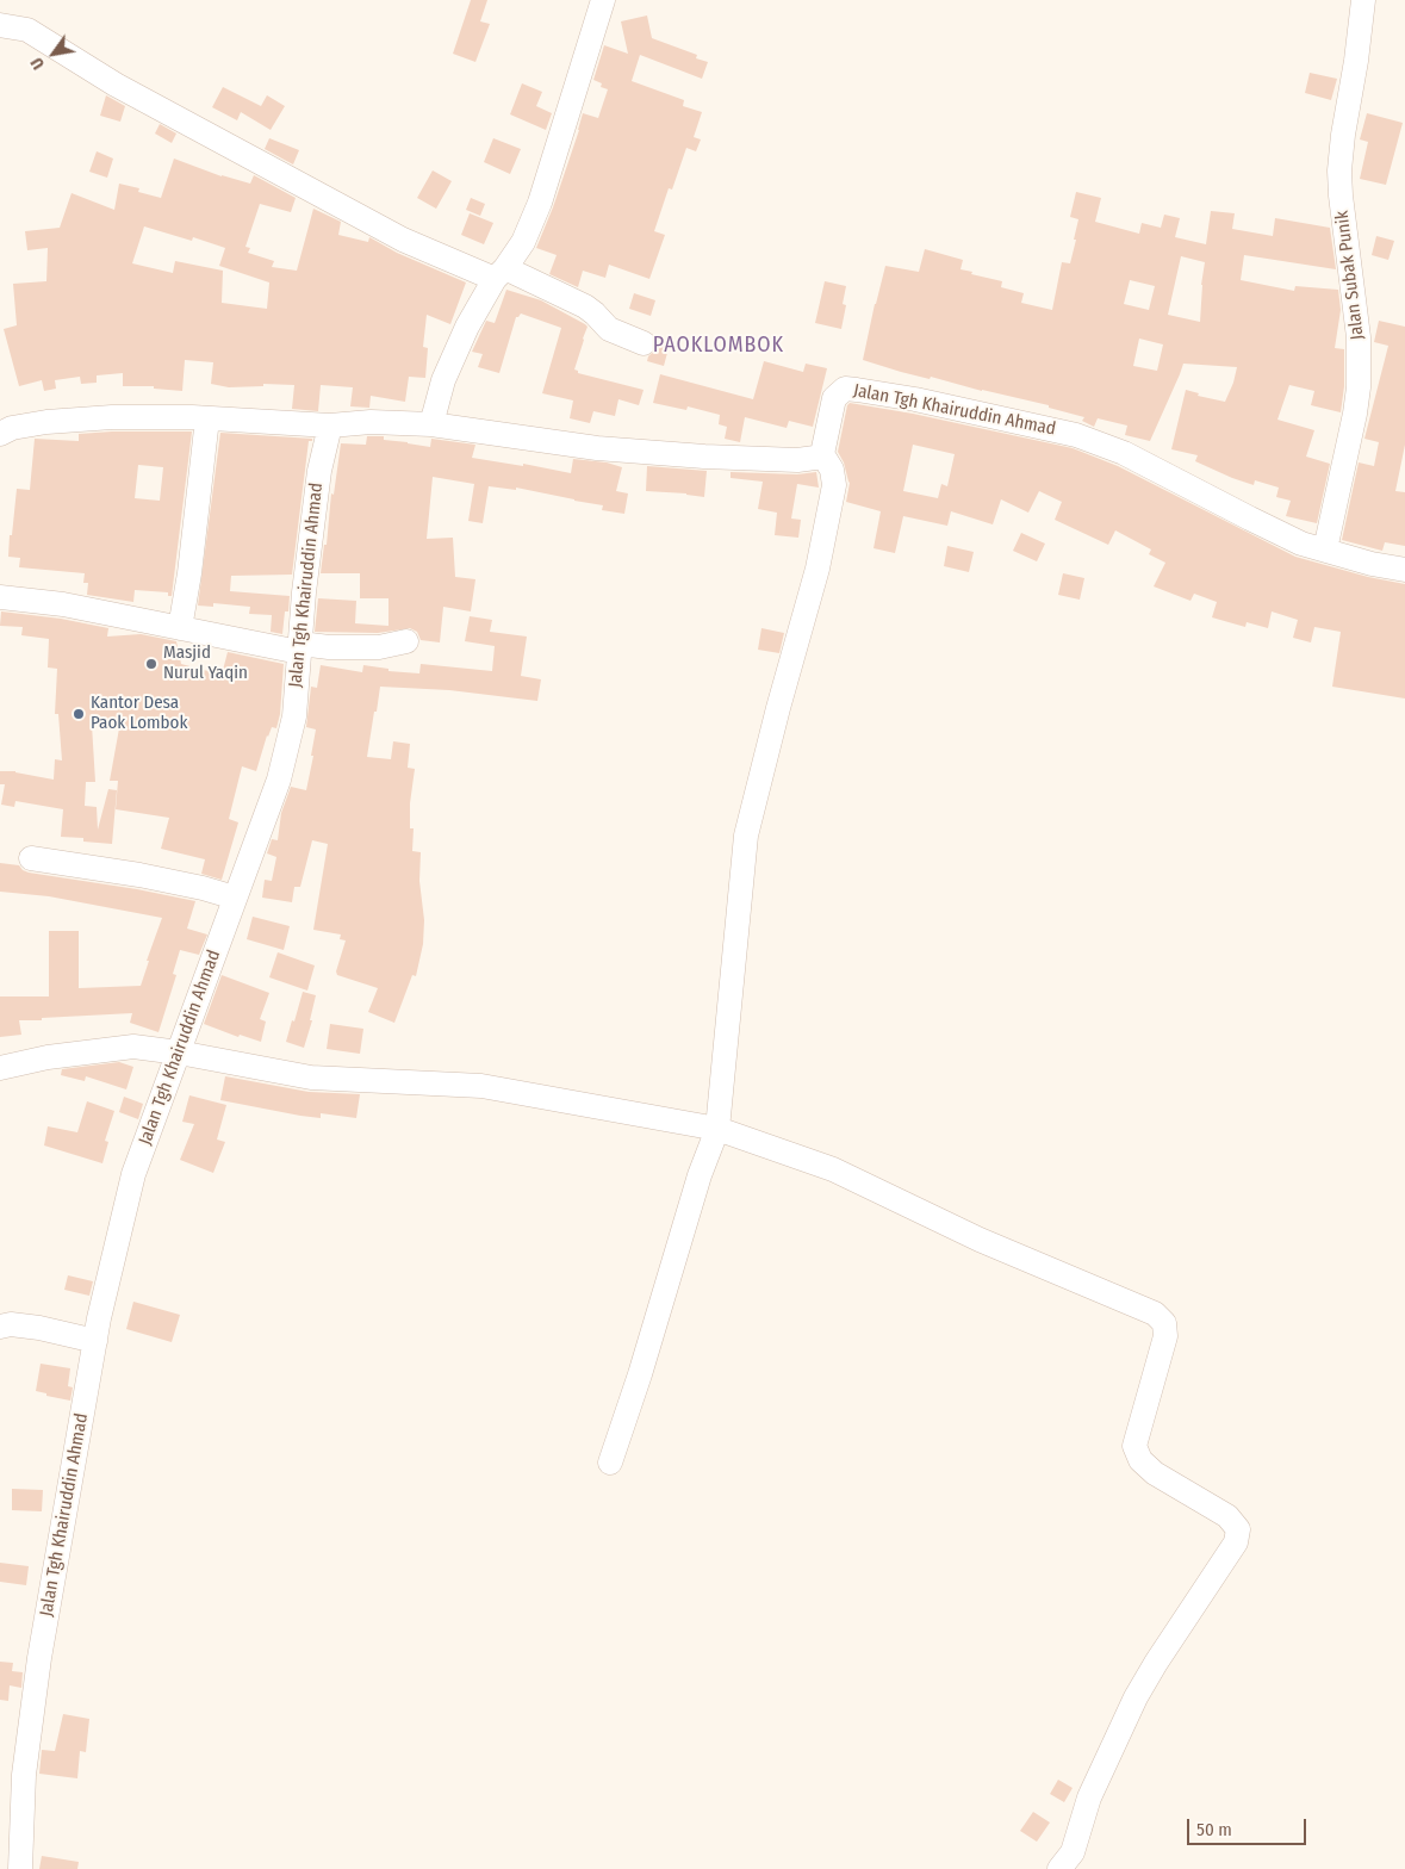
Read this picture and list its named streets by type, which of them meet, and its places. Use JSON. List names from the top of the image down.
{
  "streets": {
    "street": ["Jalan Subak Punik", "Jalan Tgh Khairuddin Ahmad"]
  },
  "crossings": [
    ["Jalan Subak Punik", "Jalan Tgh Khairuddin Ahmad"]
  ],
  "districts": ["PAOKLOMBOK"],
  "places": ["Masjid Nurul Yaqin", "Kantor Desa Paok Lombok"],
  "scale_bar": "50 m",
  "north": "bottom left"
}
